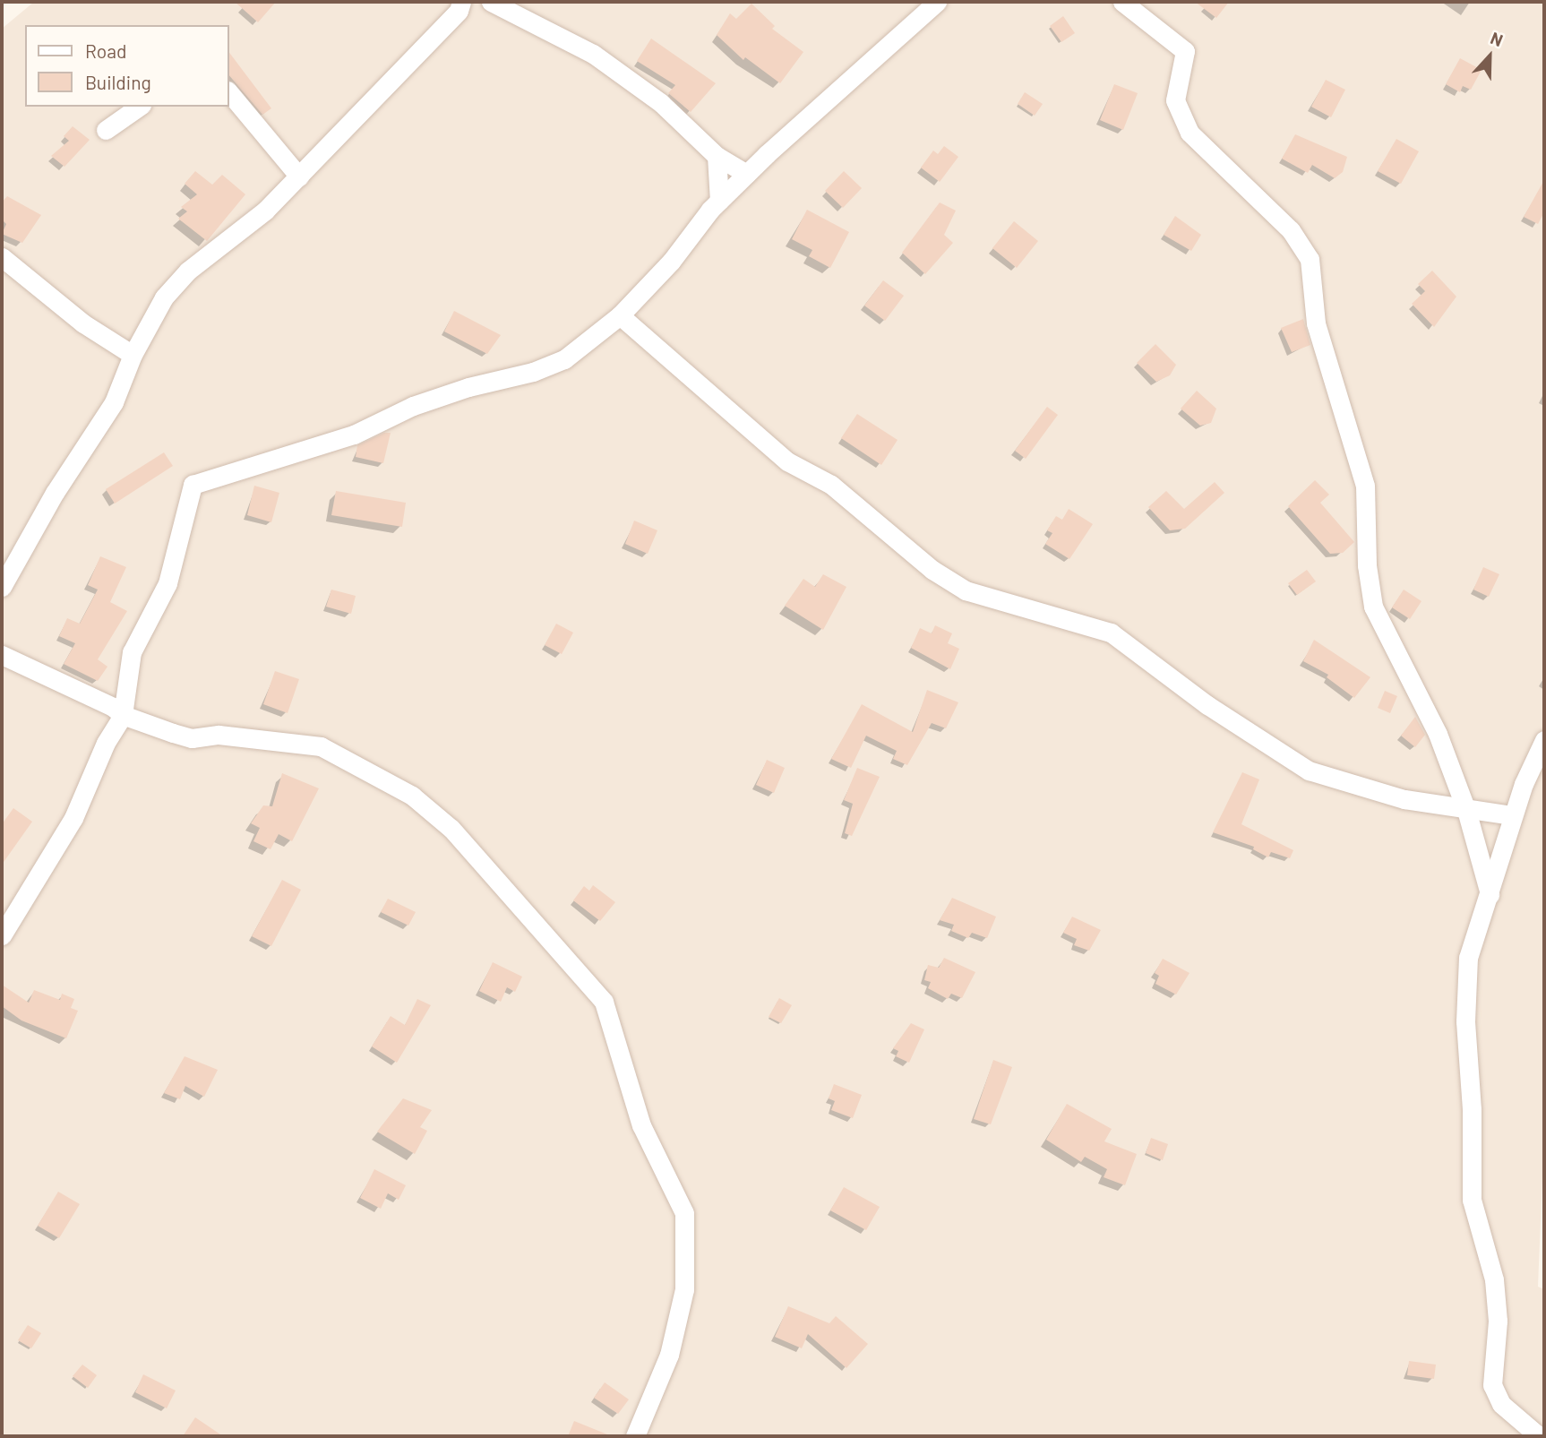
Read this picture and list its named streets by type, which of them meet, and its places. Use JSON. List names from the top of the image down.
{
  "legend": ["Road", "Building"],
  "north": "top"
}
